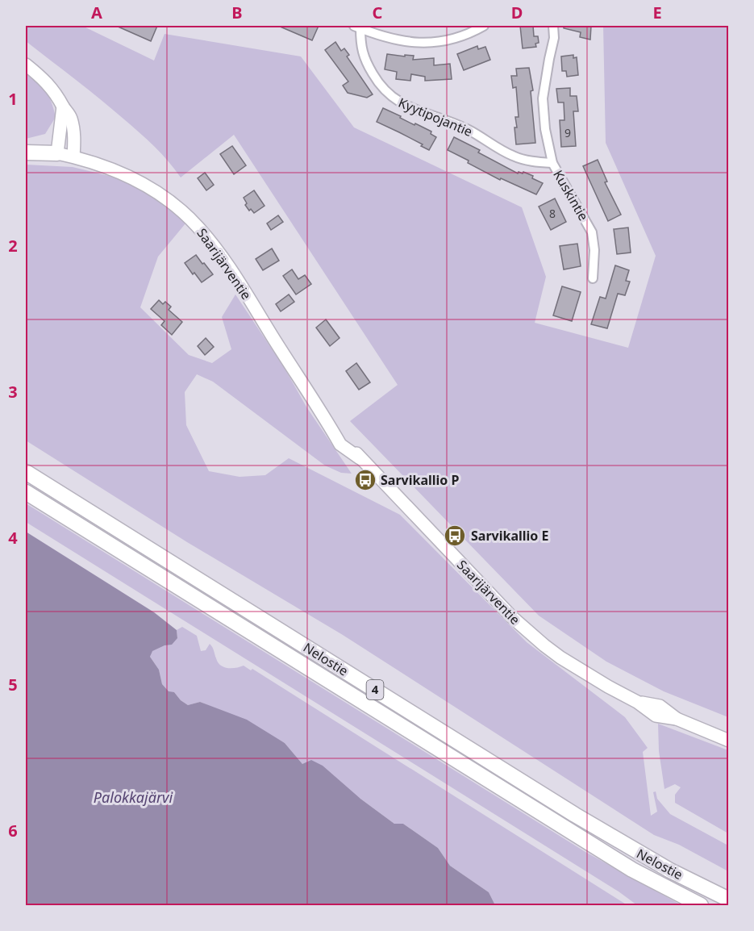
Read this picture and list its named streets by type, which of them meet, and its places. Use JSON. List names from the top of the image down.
{
  "streets": {
    "highway": ["Nelostie", "4"],
    "main road": ["Saarijärventie"],
    "street": ["Kyytipojantie", "Kuskintie"]
  },
  "crossings": [
    ["Kyytipojantie", "Kuskintie"]
  ],
  "water": ["Palokkajärvi"],
  "places": {
    "bus stop": ["Sarvikallio P", "Sarvikallio E"]
  },
  "house_numbers": ["9", "8"],
  "grid": {
    "columns": [
      "A",
      "B",
      "C",
      "D",
      "E"
    ],
    "rows": [
      "1",
      "2",
      "3",
      "4",
      "5",
      "6"
    ]
  }
}
